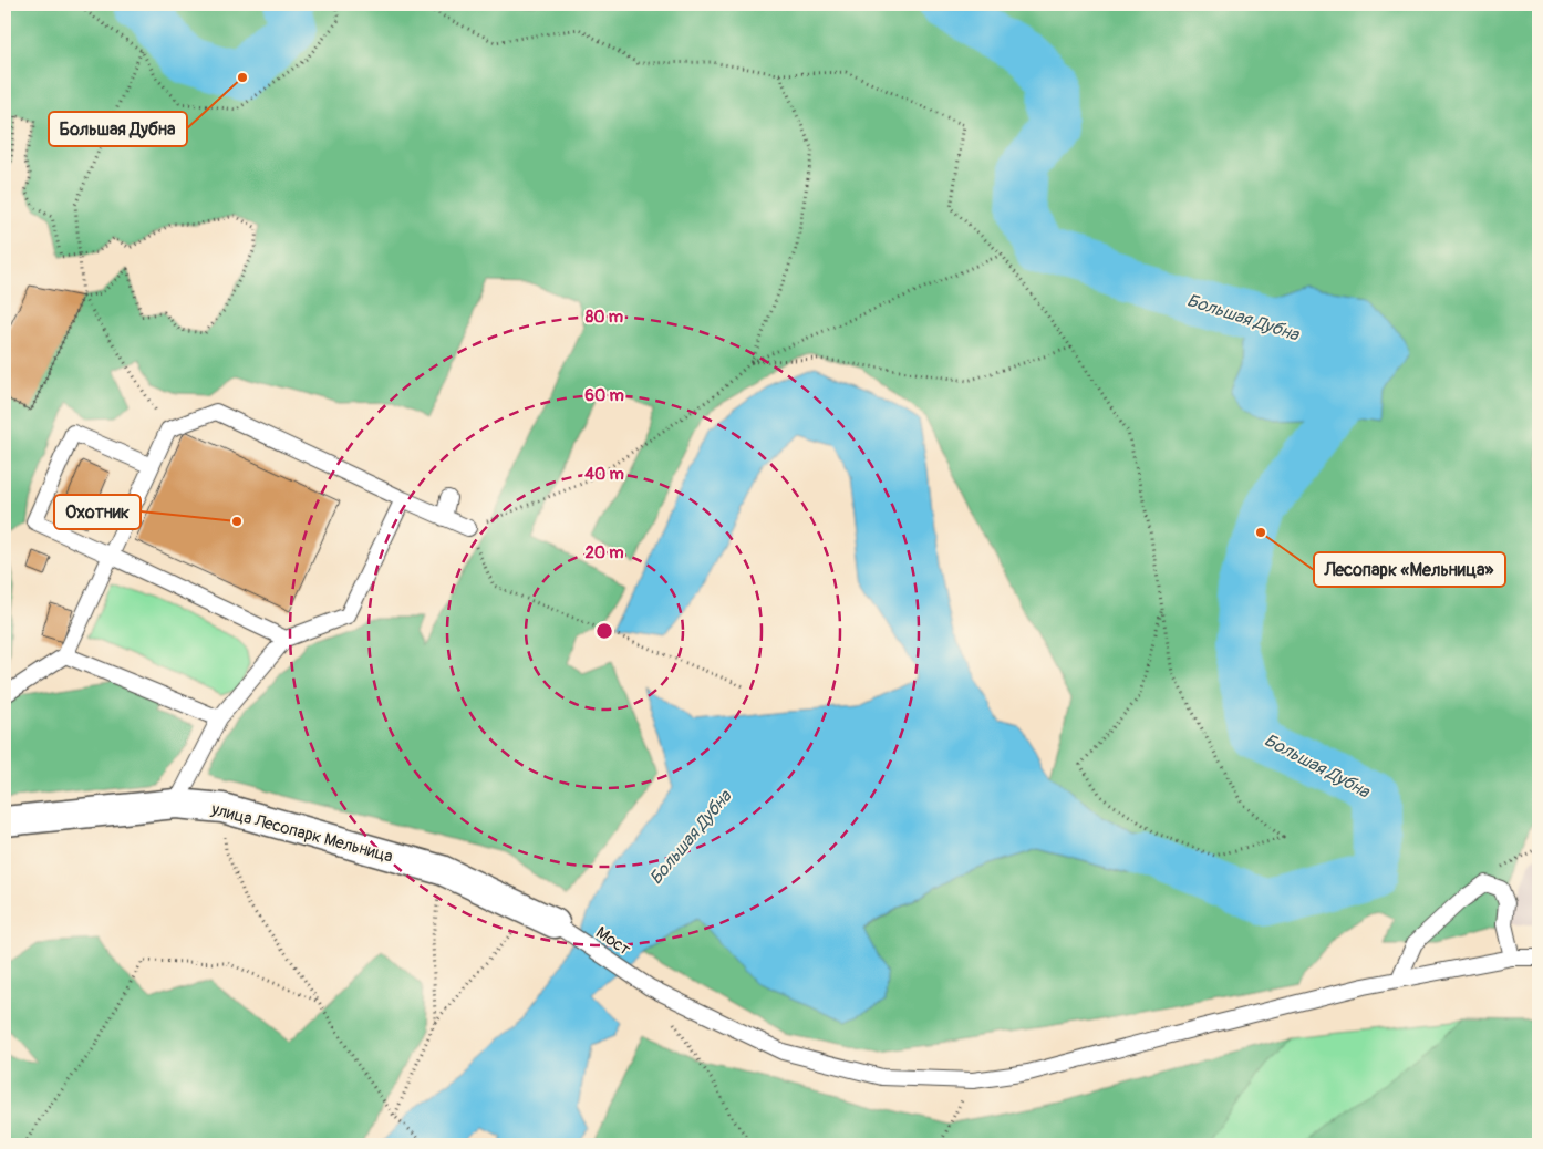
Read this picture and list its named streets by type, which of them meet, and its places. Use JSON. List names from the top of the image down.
{
  "streets": {
    "street": ["улица Лесопарк Мельница"],
    "lane": ["Мост"]
  },
  "crossings": [
    ["улица Лесопарк Мельница", "Мост"]
  ],
  "water": ["Большая Дубна"],
  "places": ["Большая Дубна", "Охотник", "Лесопарк «Мельница»"],
  "rings": [
    "80 m",
    "60 m",
    "40 m",
    "20 m"
  ]
}
